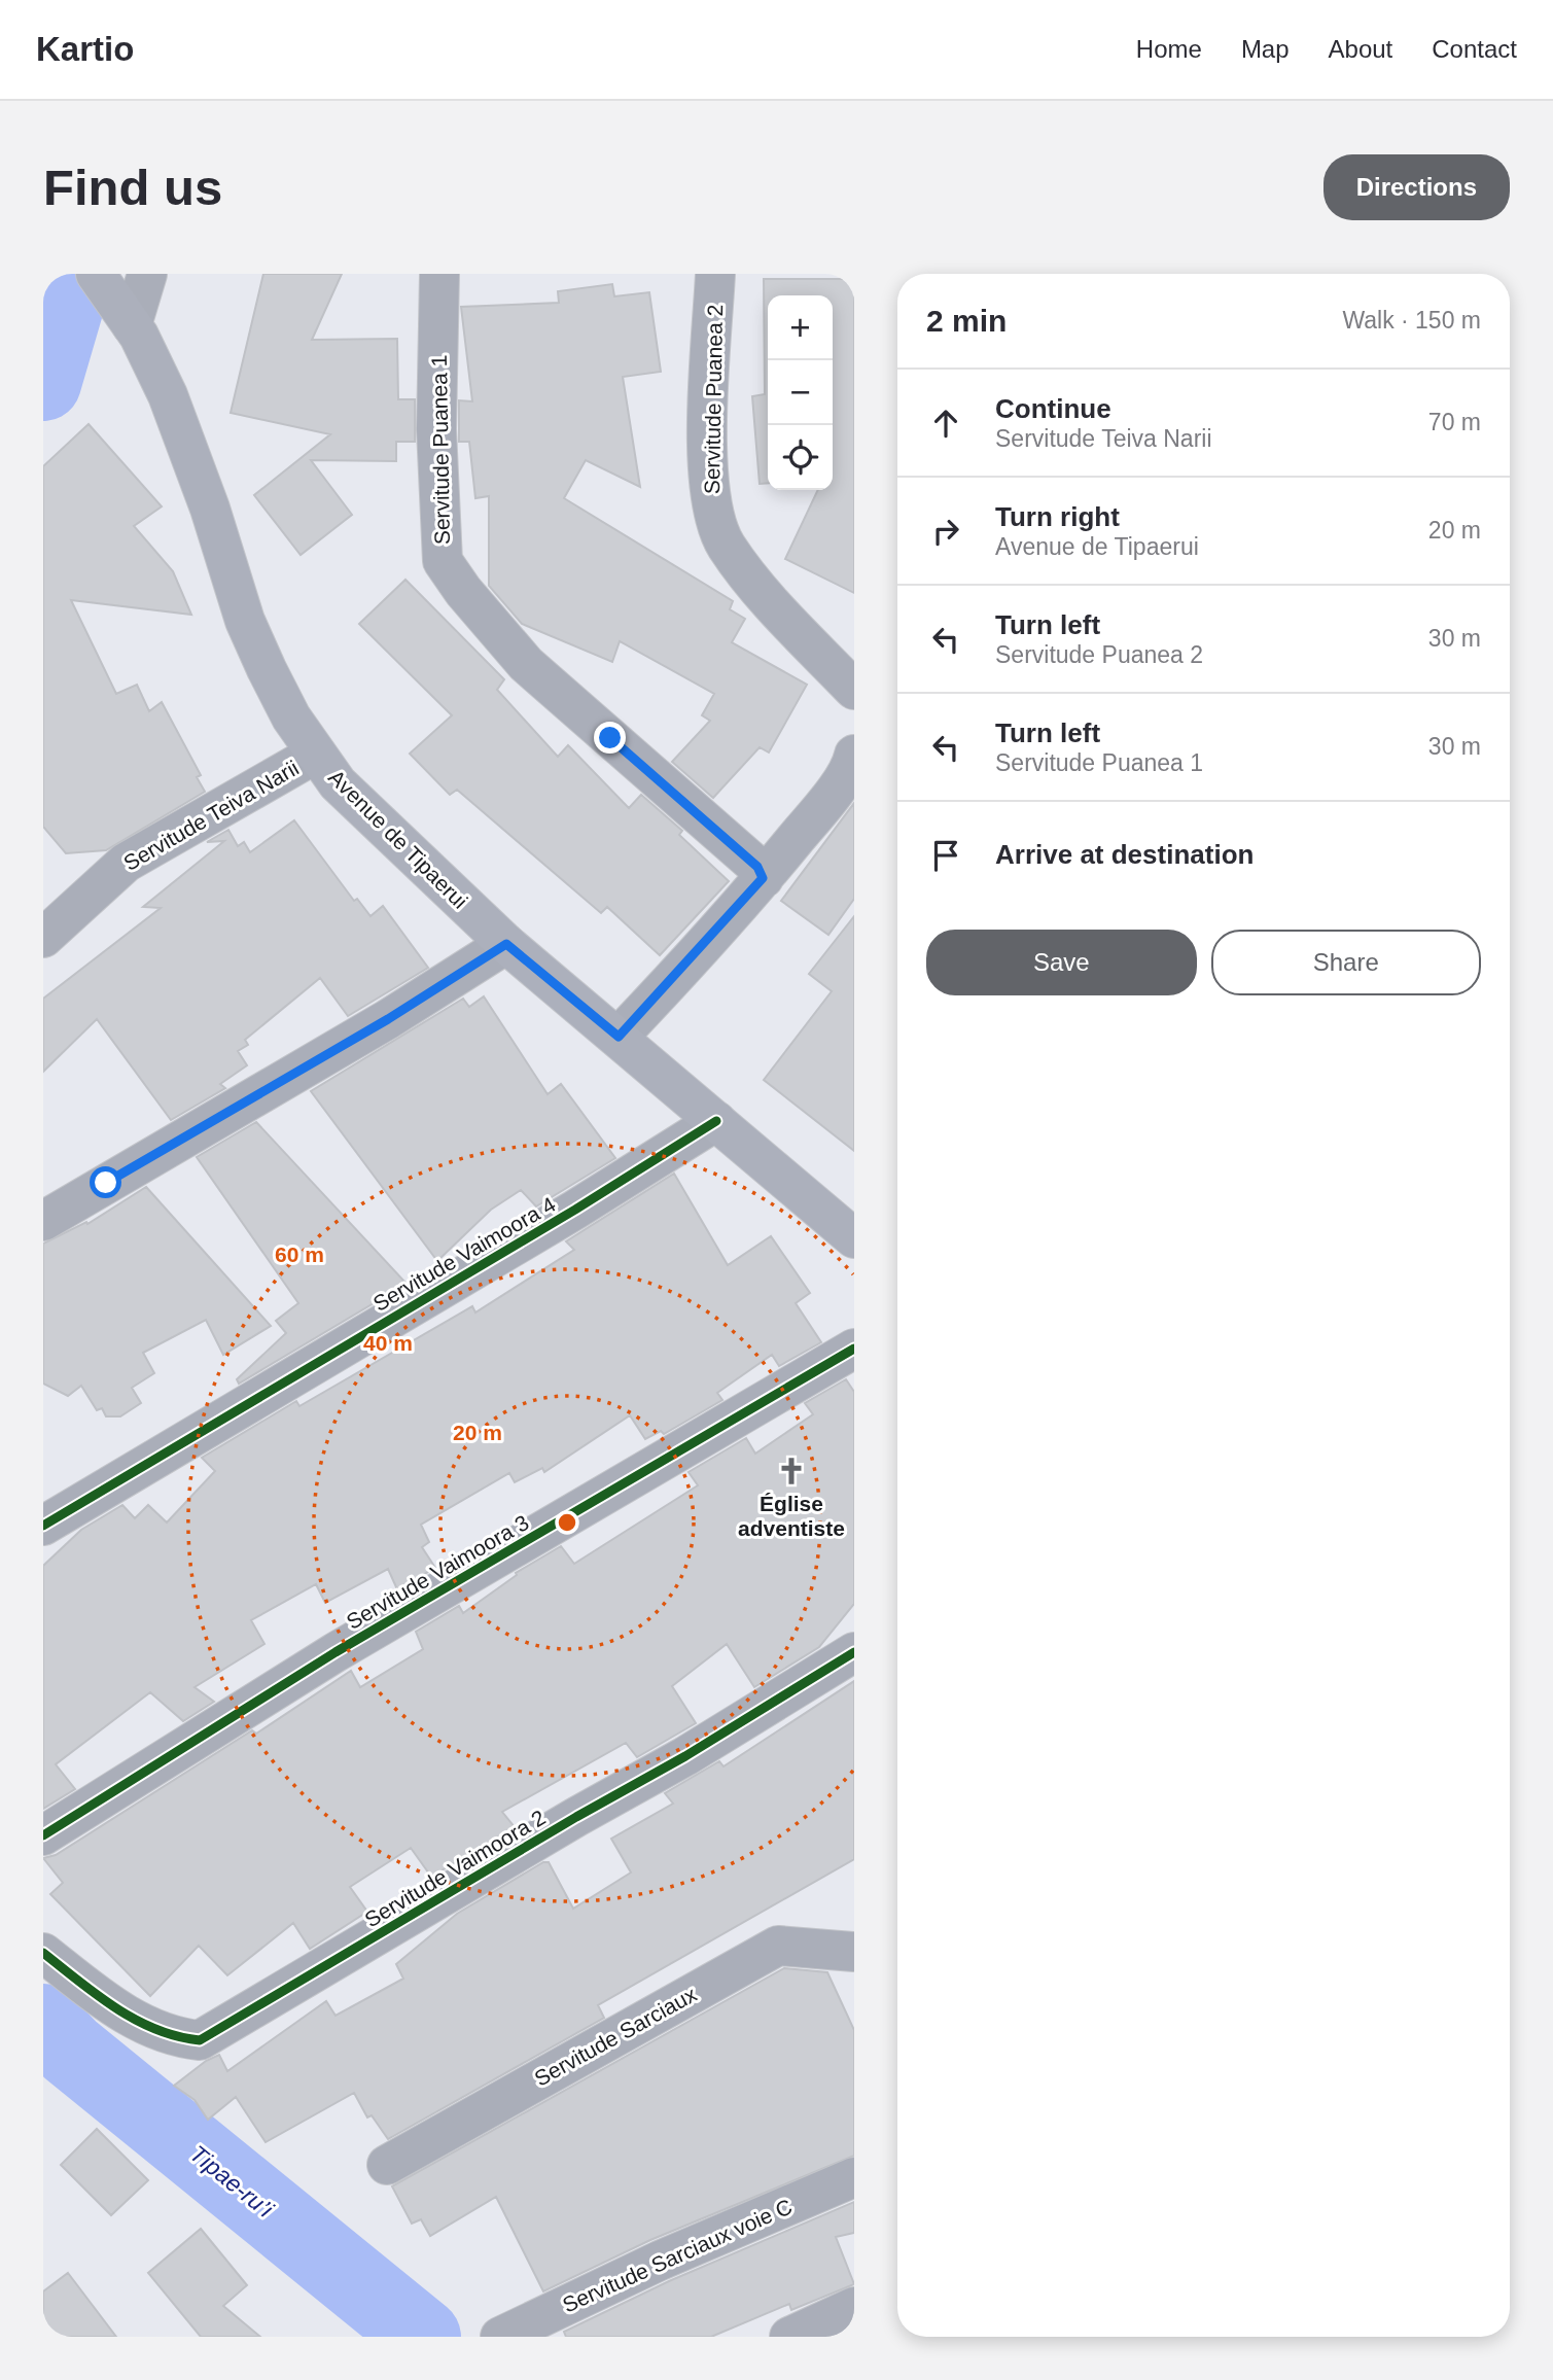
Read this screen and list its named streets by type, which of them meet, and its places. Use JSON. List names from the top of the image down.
{
  "streets": {
    "main road": ["Avenue de Tipaerui"],
    "street": [
      "Servitude Puanea 2",
      "Servitude Puanea 1",
      "Servitude Teiva Narii",
      "Servitude Vaimoora 4",
      "Servitude Vaimoora 3",
      "Servitude Vaimoora 2",
      "Servitude Sarciaux",
      "Servitude Sarciaux voie C"
    ]
  },
  "crossings": [
    ["Servitude Teiva Narii", "Avenue de Tipaerui"],
    ["Avenue de Tipaerui", "Servitude Vaimoora 4"]
  ],
  "water": ["Tipae-ru’i"],
  "places": {
    "church": ["Église adventiste"]
  },
  "page": {
    "header": "Kartio",
    "nav": [
      "Home",
      "Map",
      "About",
      "Contact"
    ],
    "buttons": [
      "Directions",
      ["Save", "Share"]
    ],
    "title": "Find us",
    "heading": ["2 min", "Walk · 150 m"],
    "map_buttons": ["+", "−"],
    "list": [
      ["Continue", "Servitude Teiva Narii", "70 m"],
      ["Turn right", "Avenue de Tipaerui", "20 m"],
      ["Turn left", "Servitude Puanea 2", "30 m"],
      ["Turn left", "Servitude Puanea 1", "30 m"],
      "Arrive at destination"
    ]
  },
  "rings": ["60 m", "40 m", "20 m"]
}
